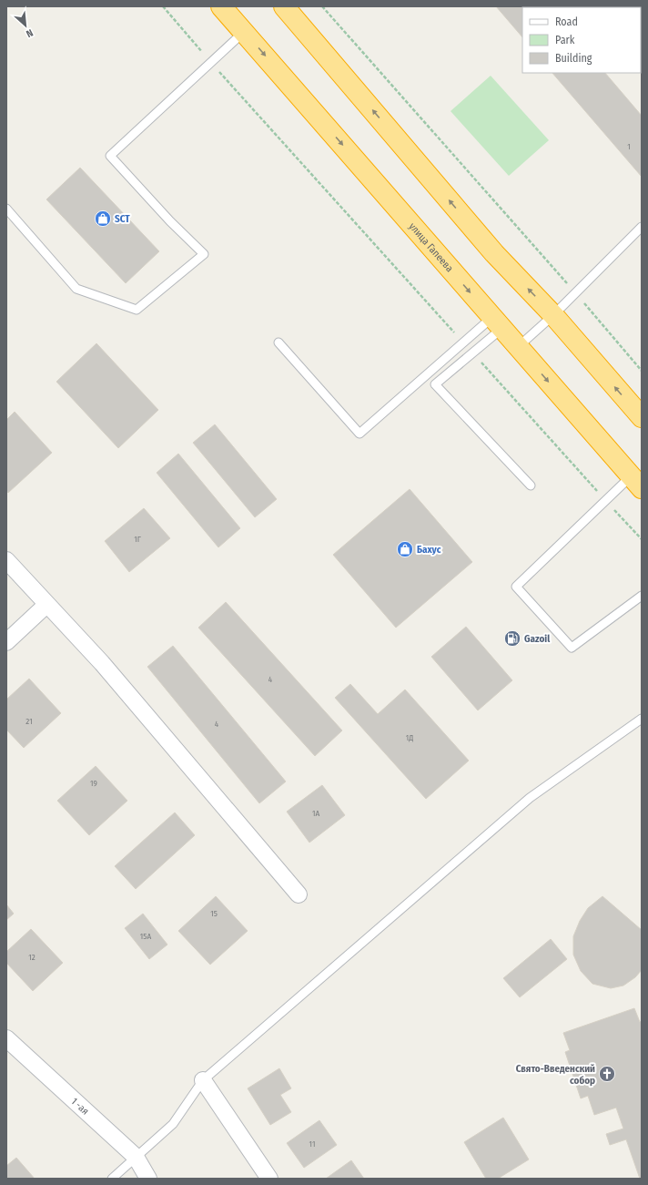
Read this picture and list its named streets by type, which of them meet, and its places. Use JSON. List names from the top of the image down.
{
  "streets": {
    "highway": ["улица Гапеева"],
    "street": ["1 -ая"]
  },
  "places": {
    "shop": ["SCT", "Бахус"],
    "fuel station": ["Gazoil"],
    "church": ["Свято-Введенский собор"]
  },
  "house_numbers": [
    "1",
    "1Г",
    "4",
    "21",
    "4",
    "1Д",
    "19",
    "1А",
    "15",
    "15А",
    "12",
    "11"
  ],
  "legend": ["Road", "Park", "Building"],
  "north": "bottom right"
}
